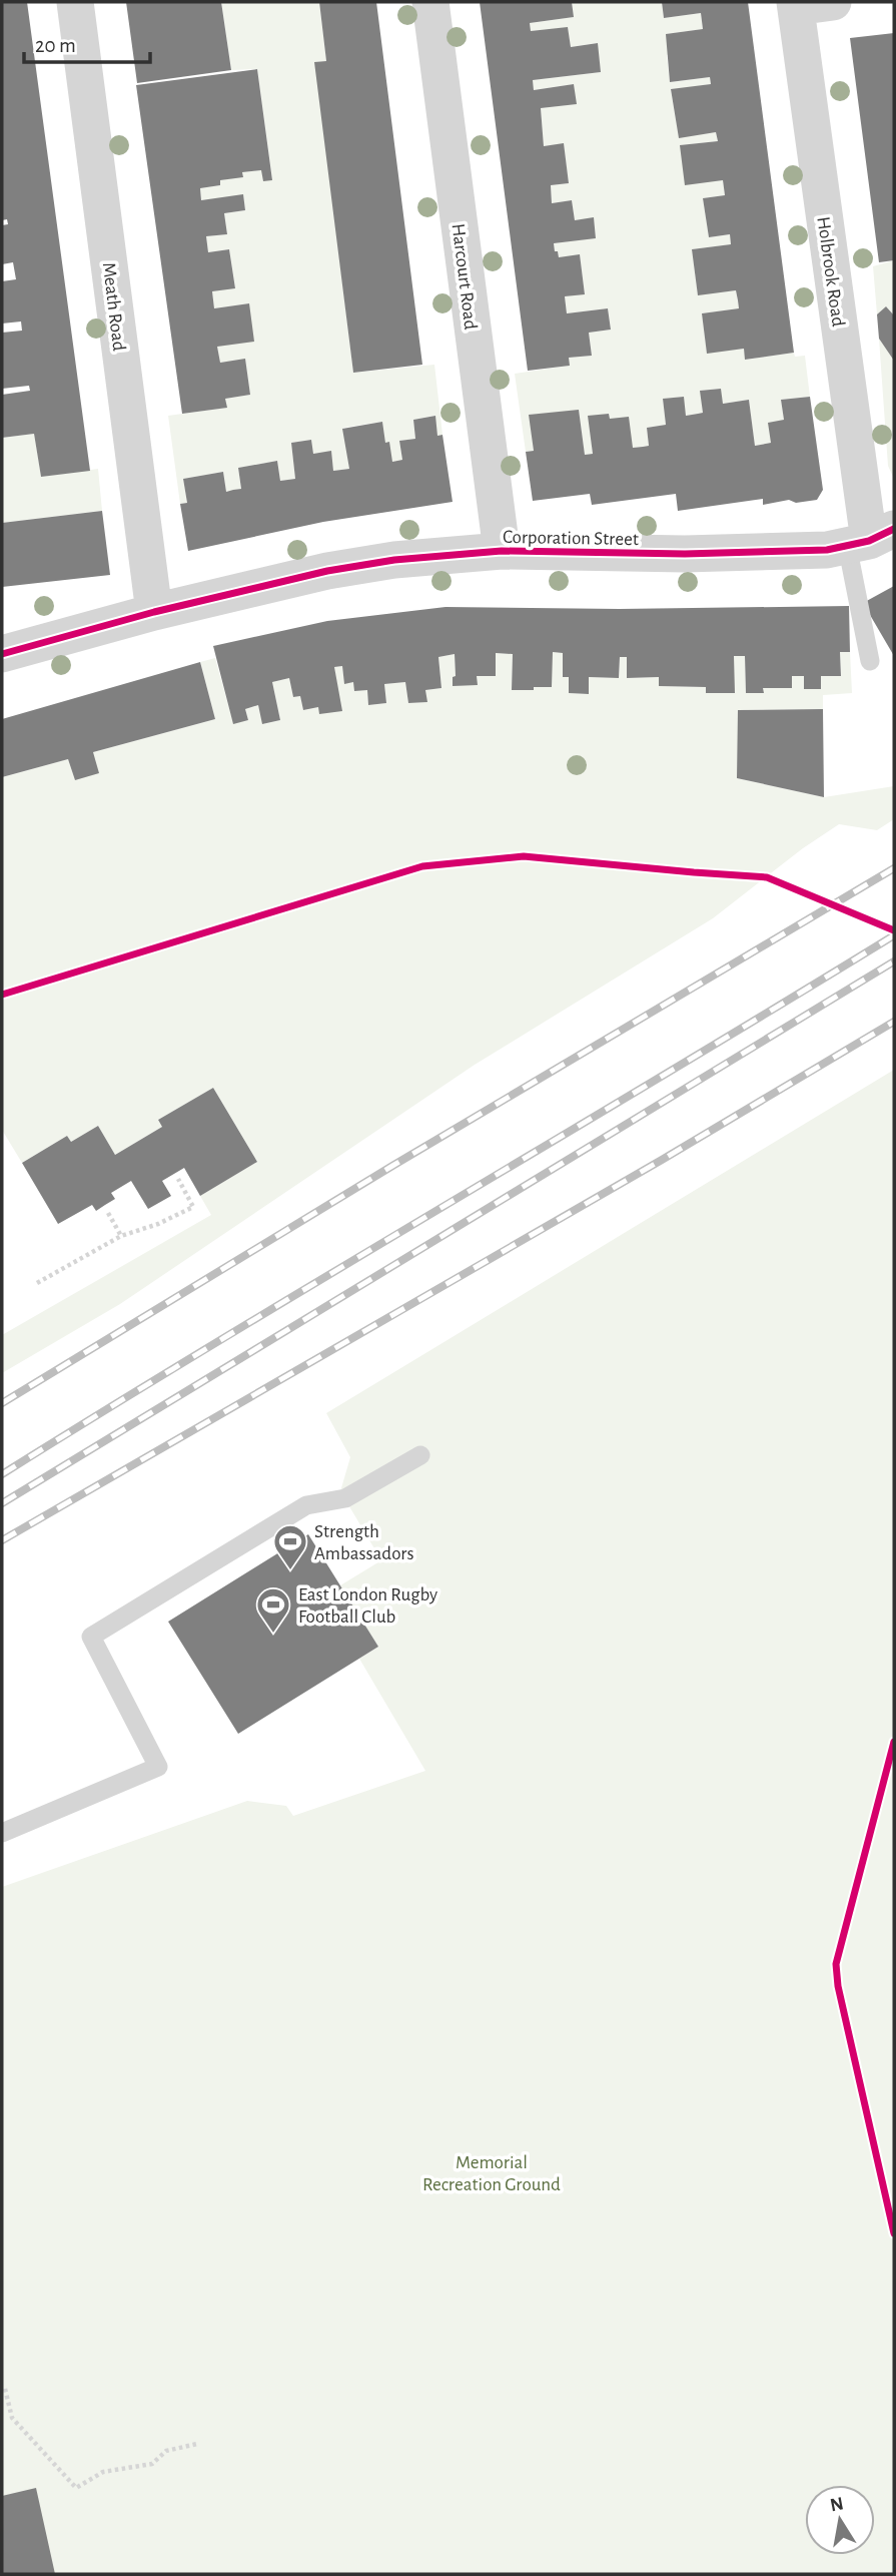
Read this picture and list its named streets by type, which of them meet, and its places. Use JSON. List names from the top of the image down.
{
  "streets": {
    "street": [
      "Holbrook Road",
      "Harcourt Road",
      "Meath Road",
      "Corporation Street"
    ]
  },
  "crossings": [
    ["Holbrook Road", "Corporation Street"],
    ["Harcourt Road", "Corporation Street"],
    ["Meath Road", "Corporation Street"]
  ],
  "parks": ["Memorial Recreation Ground"],
  "places": {
    "sports": ["Strength Ambassadors", "East London Rugby Football Club"]
  },
  "scale_bar": "20 m",
  "north": "top"
}
